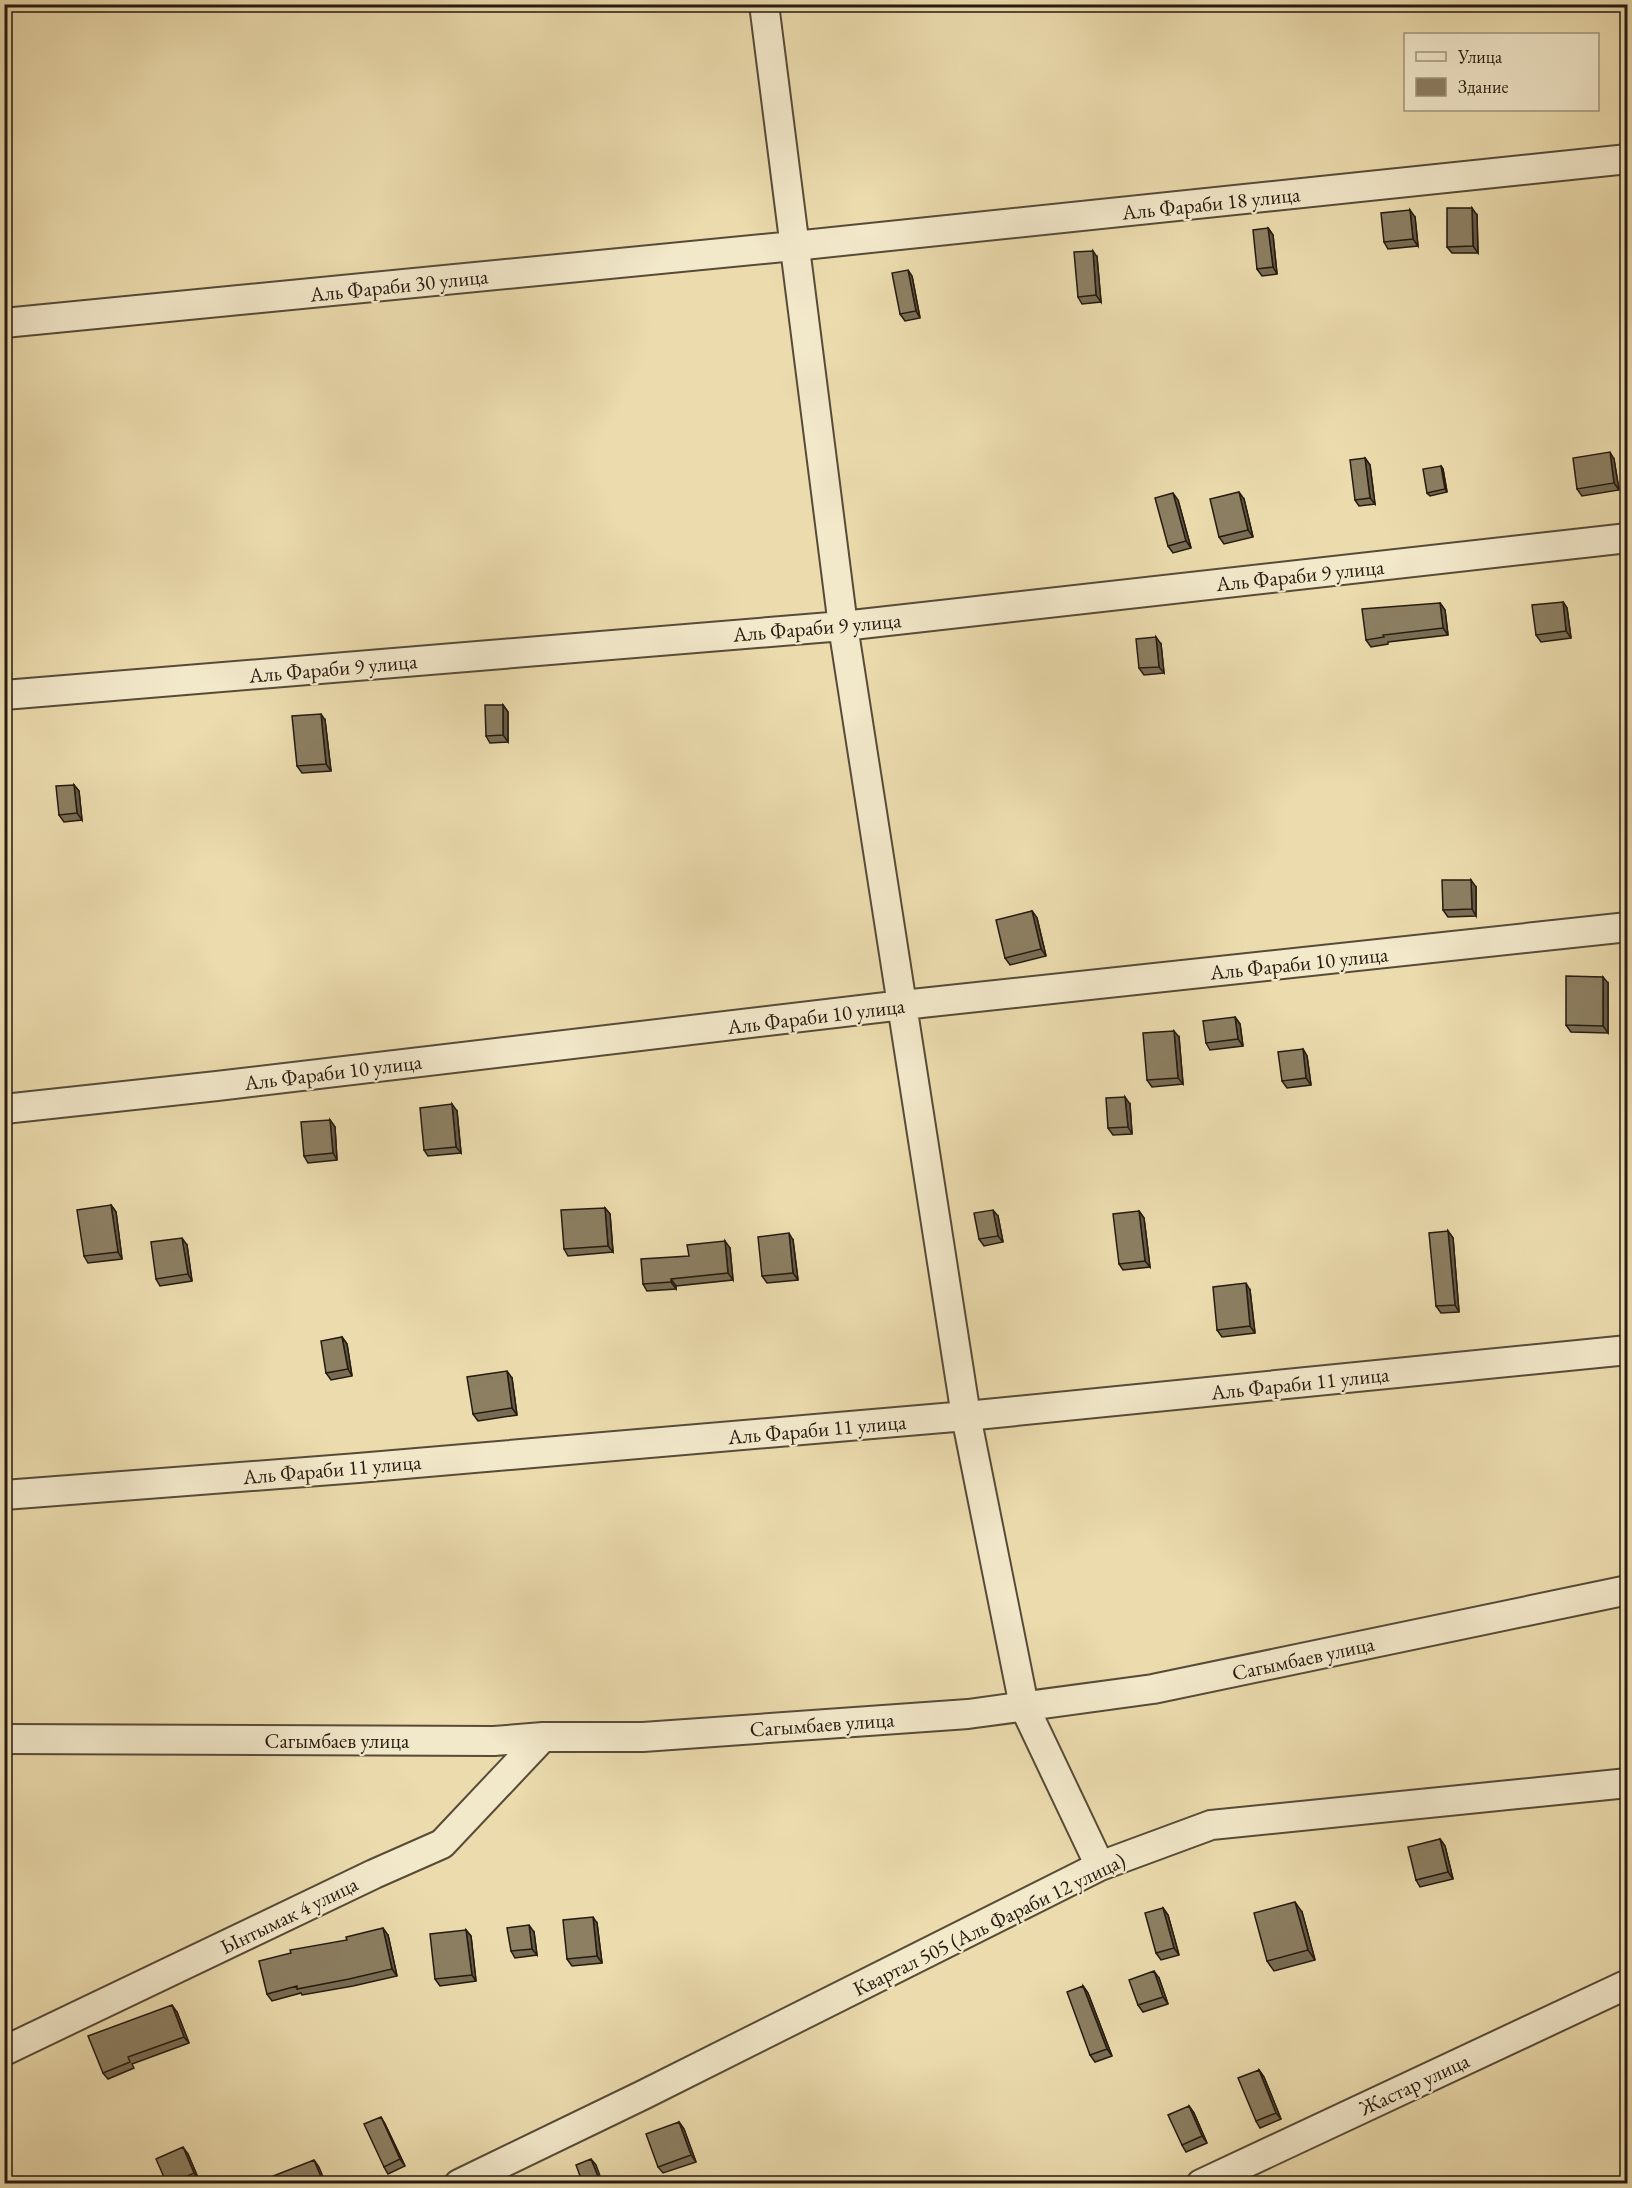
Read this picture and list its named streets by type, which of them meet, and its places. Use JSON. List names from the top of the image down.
{
  "streets": {
    "street": [
      "Аль Фараби 18 улица",
      "Аль Фараби 30 улица",
      "Аль Фараби 9 улица",
      "Аль Фараби 10 улица",
      "Аль Фараби 11 улица",
      "Сагымбаев улица",
      "Ынтымак 4 улица",
      "Квартал 505 (Аль Фараби 12 улица)",
      "Жастар улица"
    ]
  },
  "crossings": [
    ["Аль Фараби 18 улица", "Аль Фараби 30 улица"],
    ["Сагымбаев улица", "Ынтымак 4 улица"]
  ],
  "legend": ["Улица", "Здание"]
}
